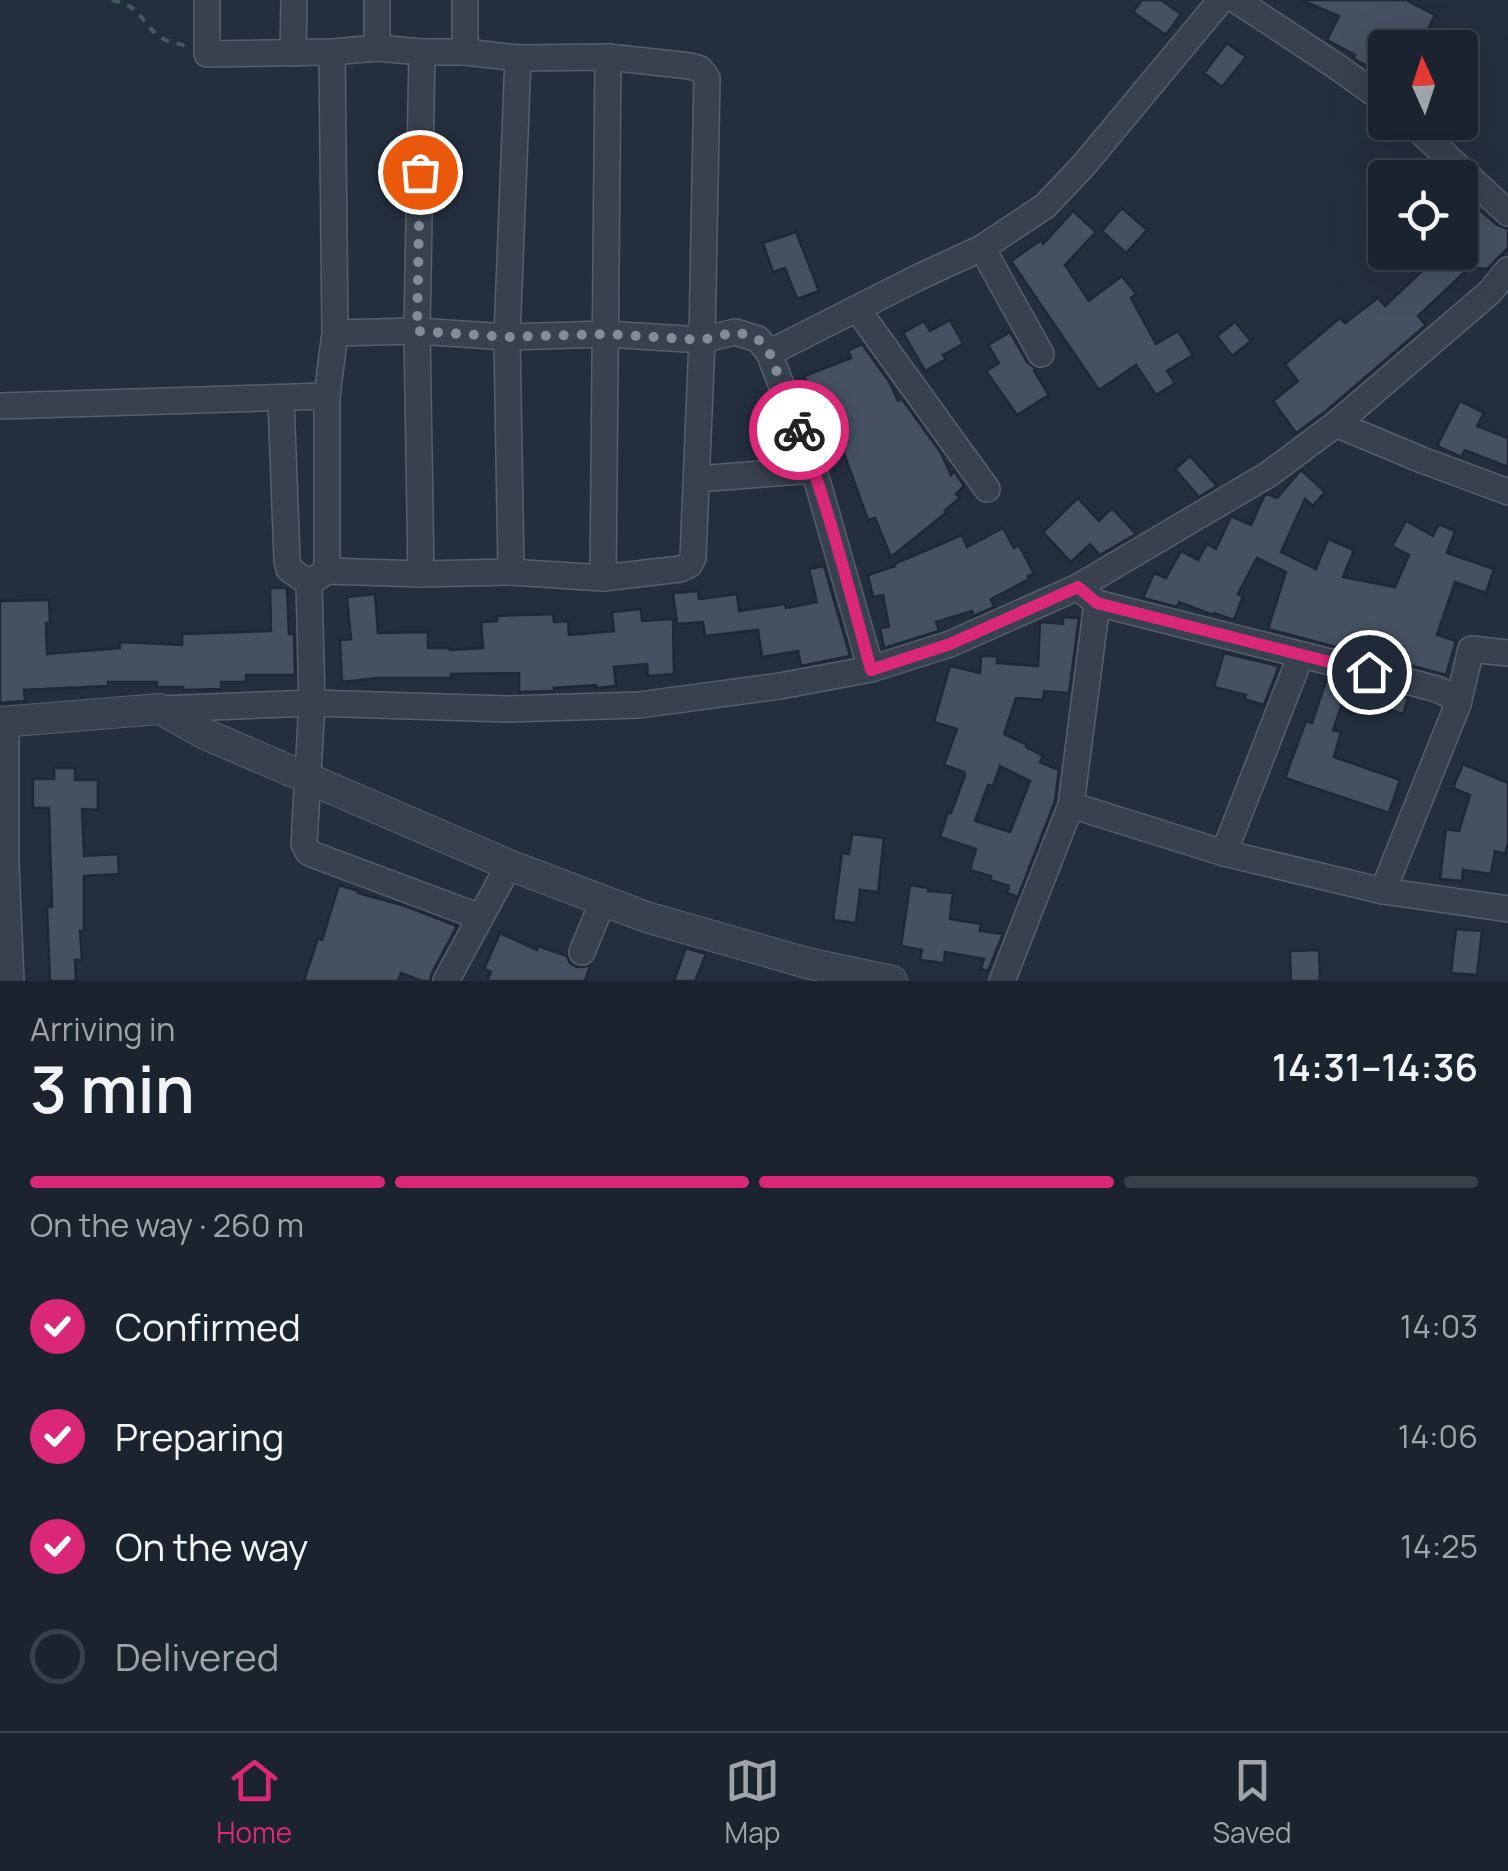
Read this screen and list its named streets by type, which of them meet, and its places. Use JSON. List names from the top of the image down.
{
  "north": "top",
  "page": {
    "heading": ["3 min", "Arriving in", "14:31–14:36"],
    "bar": "On the way · 260 m",
    "list": [
      ["Confirmed", "14:03"],
      ["Preparing", "14:06"],
      ["On the way", "14:25"],
      "Delivered"
    ],
    "tabs": ["Home", "Map", "Saved"]
  }
}
